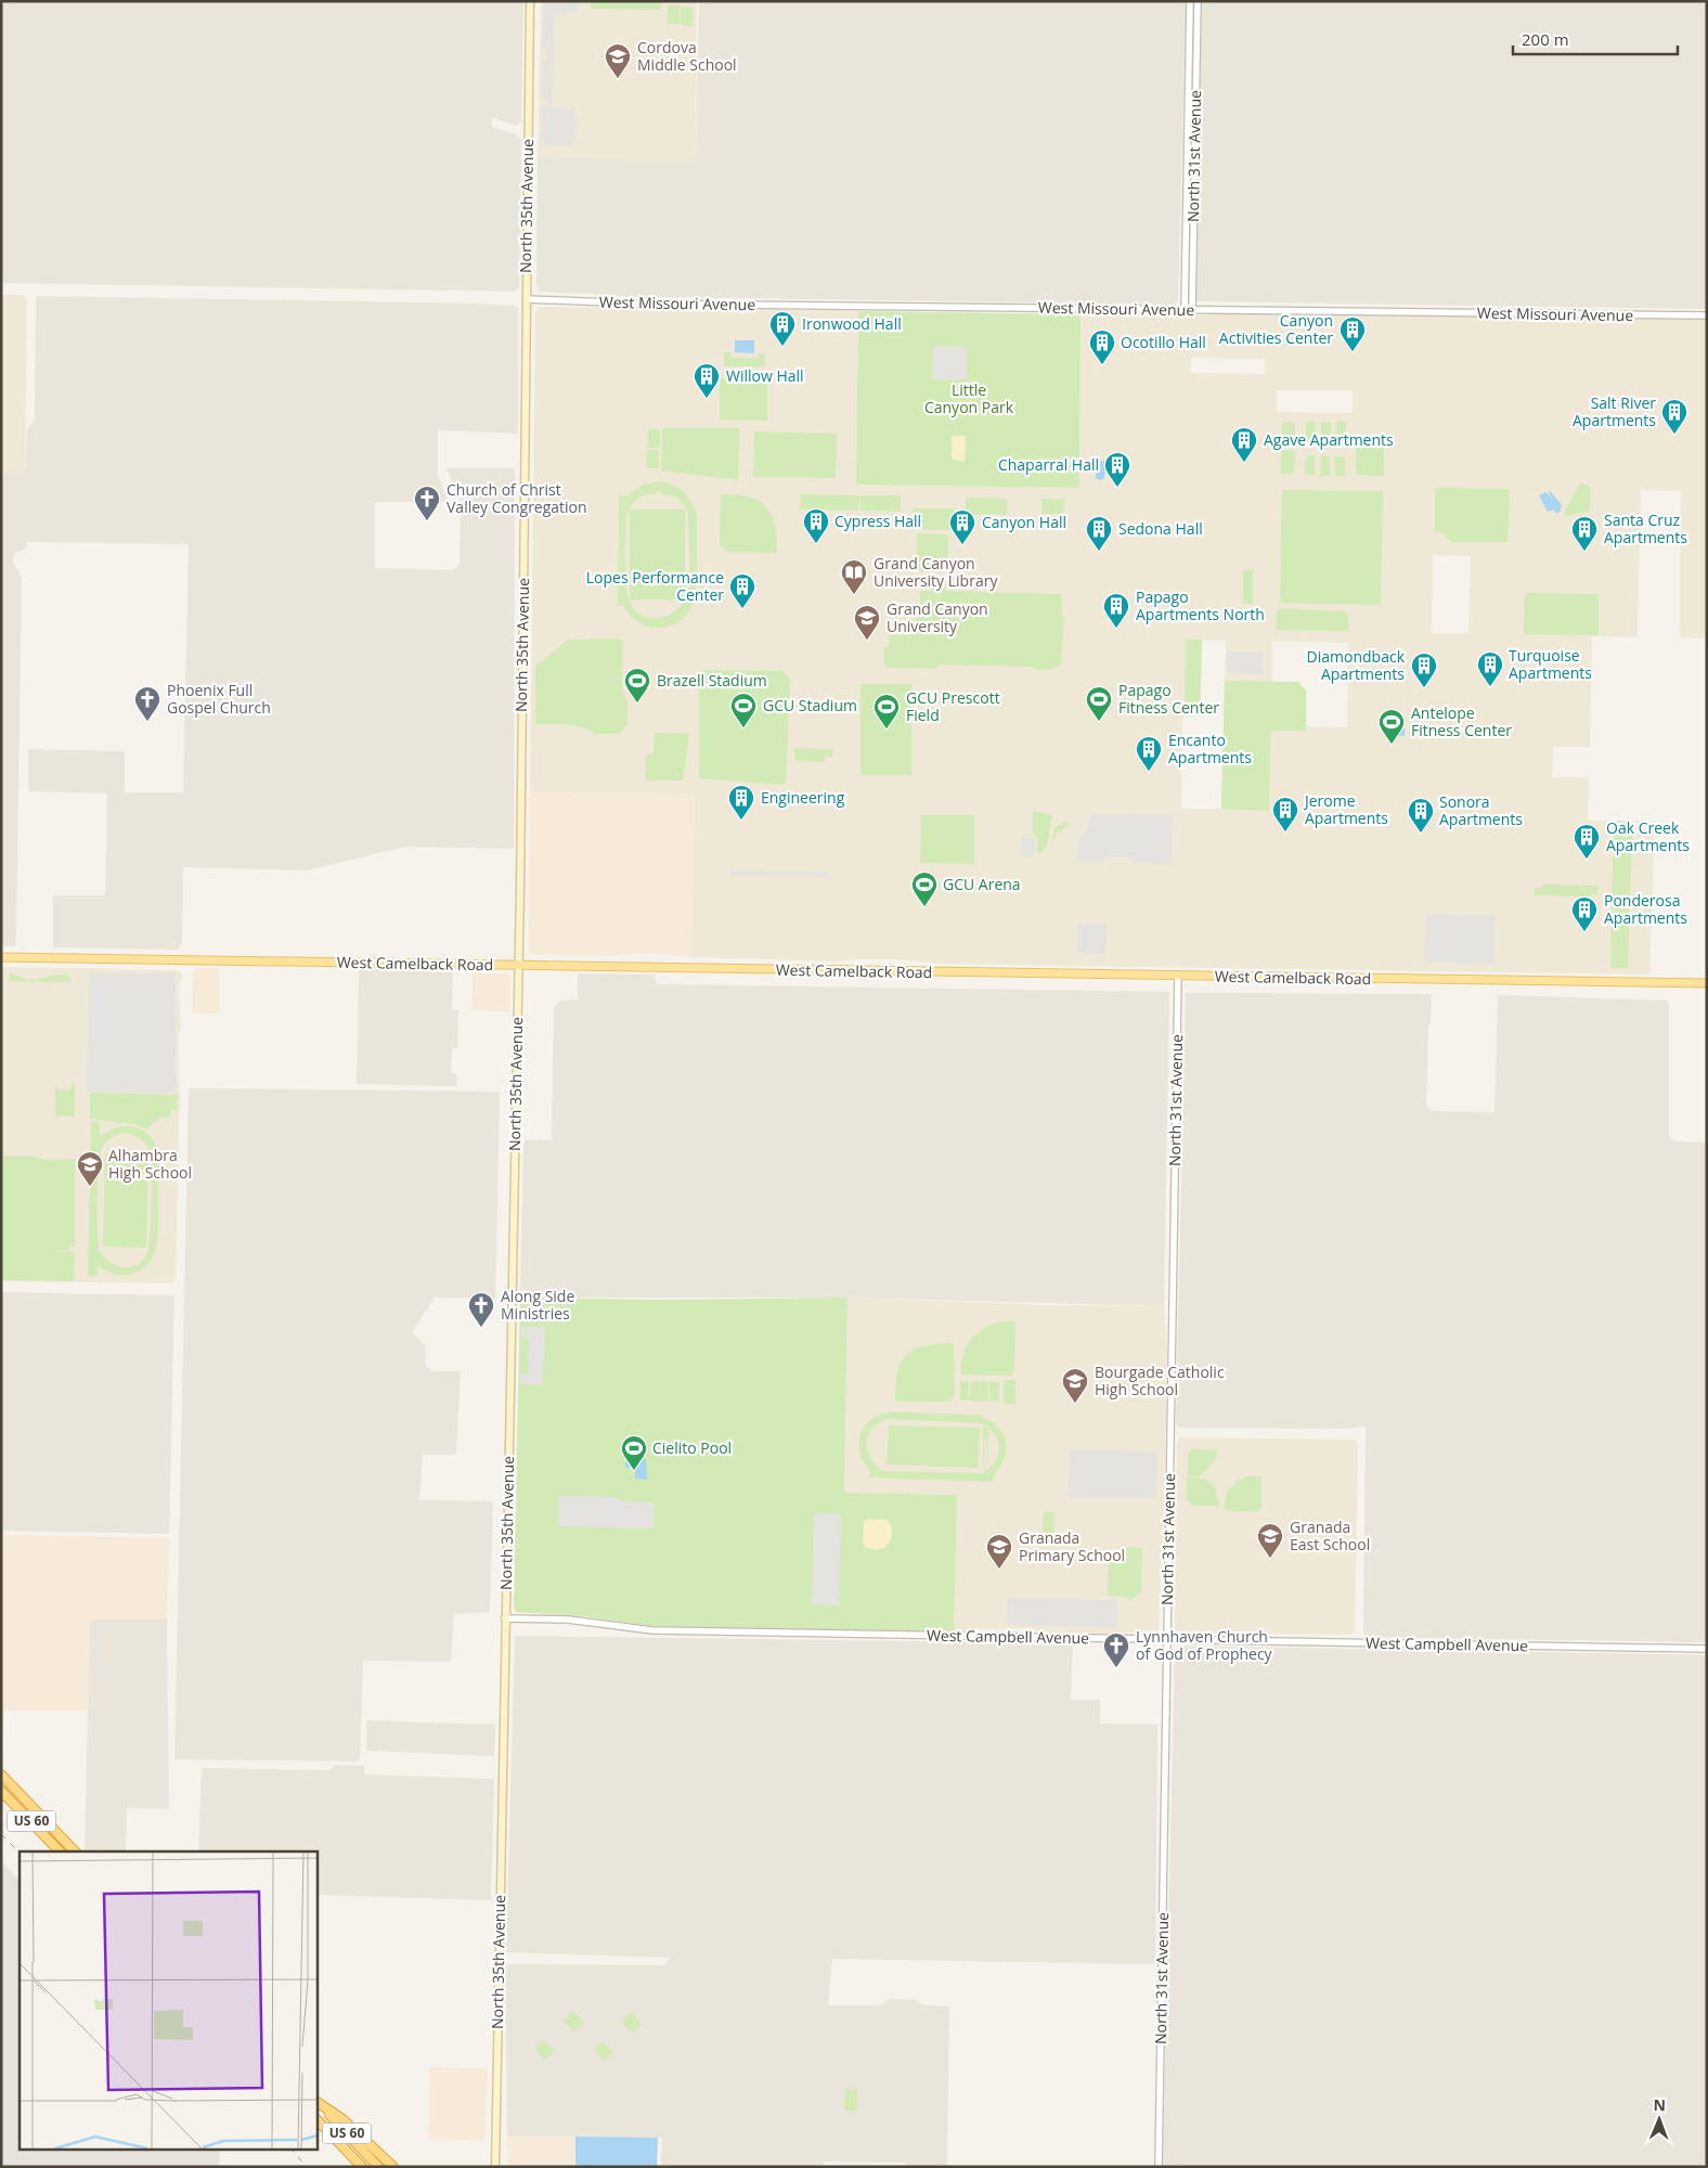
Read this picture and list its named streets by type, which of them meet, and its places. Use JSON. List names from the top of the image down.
{
  "streets": {
    "highway": ["US 60"],
    "main road": ["North 35th Avenue", "West Camelback Road"],
    "street": ["North 31st Avenue", "West Missouri Avenue", "West Campbell Avenue"]
  },
  "crossings": [
    ["North 31st Avenue", "West Missouri Avenue"],
    ["North 31st Avenue", "West Camelback Road"],
    ["North 31st Avenue", "West Campbell Avenue"],
    ["North 35th Avenue", "West Missouri Avenue"],
    ["North 35th Avenue", "West Camelback Road"],
    ["North 35th Avenue", "West Campbell Avenue"]
  ],
  "parks": ["Little Canyon Park"],
  "places": {
    "school or university": [
      "Cordova Middle School",
      "Grand Canyon University",
      "Alhambra High School",
      "Bourgade Catholic High School",
      "Granada East School",
      "Granada Primary School"
    ],
    "building": [
      "Ironwood Hall",
      "Canyon Activities Center",
      "Ocotillo Hall",
      "Willow Hall",
      "Salt River Apartments",
      "Agave Apartments",
      "Chaparral Hall",
      "Cypress Hall",
      "Canyon Hall",
      "Sedona Hall",
      "Santa Cruz Apartments",
      "Lopes Performance Center",
      "Papago Apartments North",
      "Turquoise Apartments",
      "Diamondback Apartments",
      "Encanto Apartments",
      "Engineering",
      "Jerome Apartments",
      "Sonora Apartments",
      "Oak Creek Apartments",
      "Ponderosa Apartments"
    ],
    "church": [
      "Church of Christ Valley Congregation",
      "Phoenix Full Gospel Church",
      "Along Side Ministries",
      "Lynnhaven Church of God of Prophecy"
    ],
    "library": ["Grand Canyon University Library"],
    "sports": [
      "Brazell Stadium",
      "Papago Fitness Center",
      "GCU Stadium",
      "GCU Prescott Field",
      "Antelope Fitness Center",
      "GCU Arena",
      "Cielito Pool"
    ]
  },
  "scale_bar": "200 m",
  "north": "top"
}
